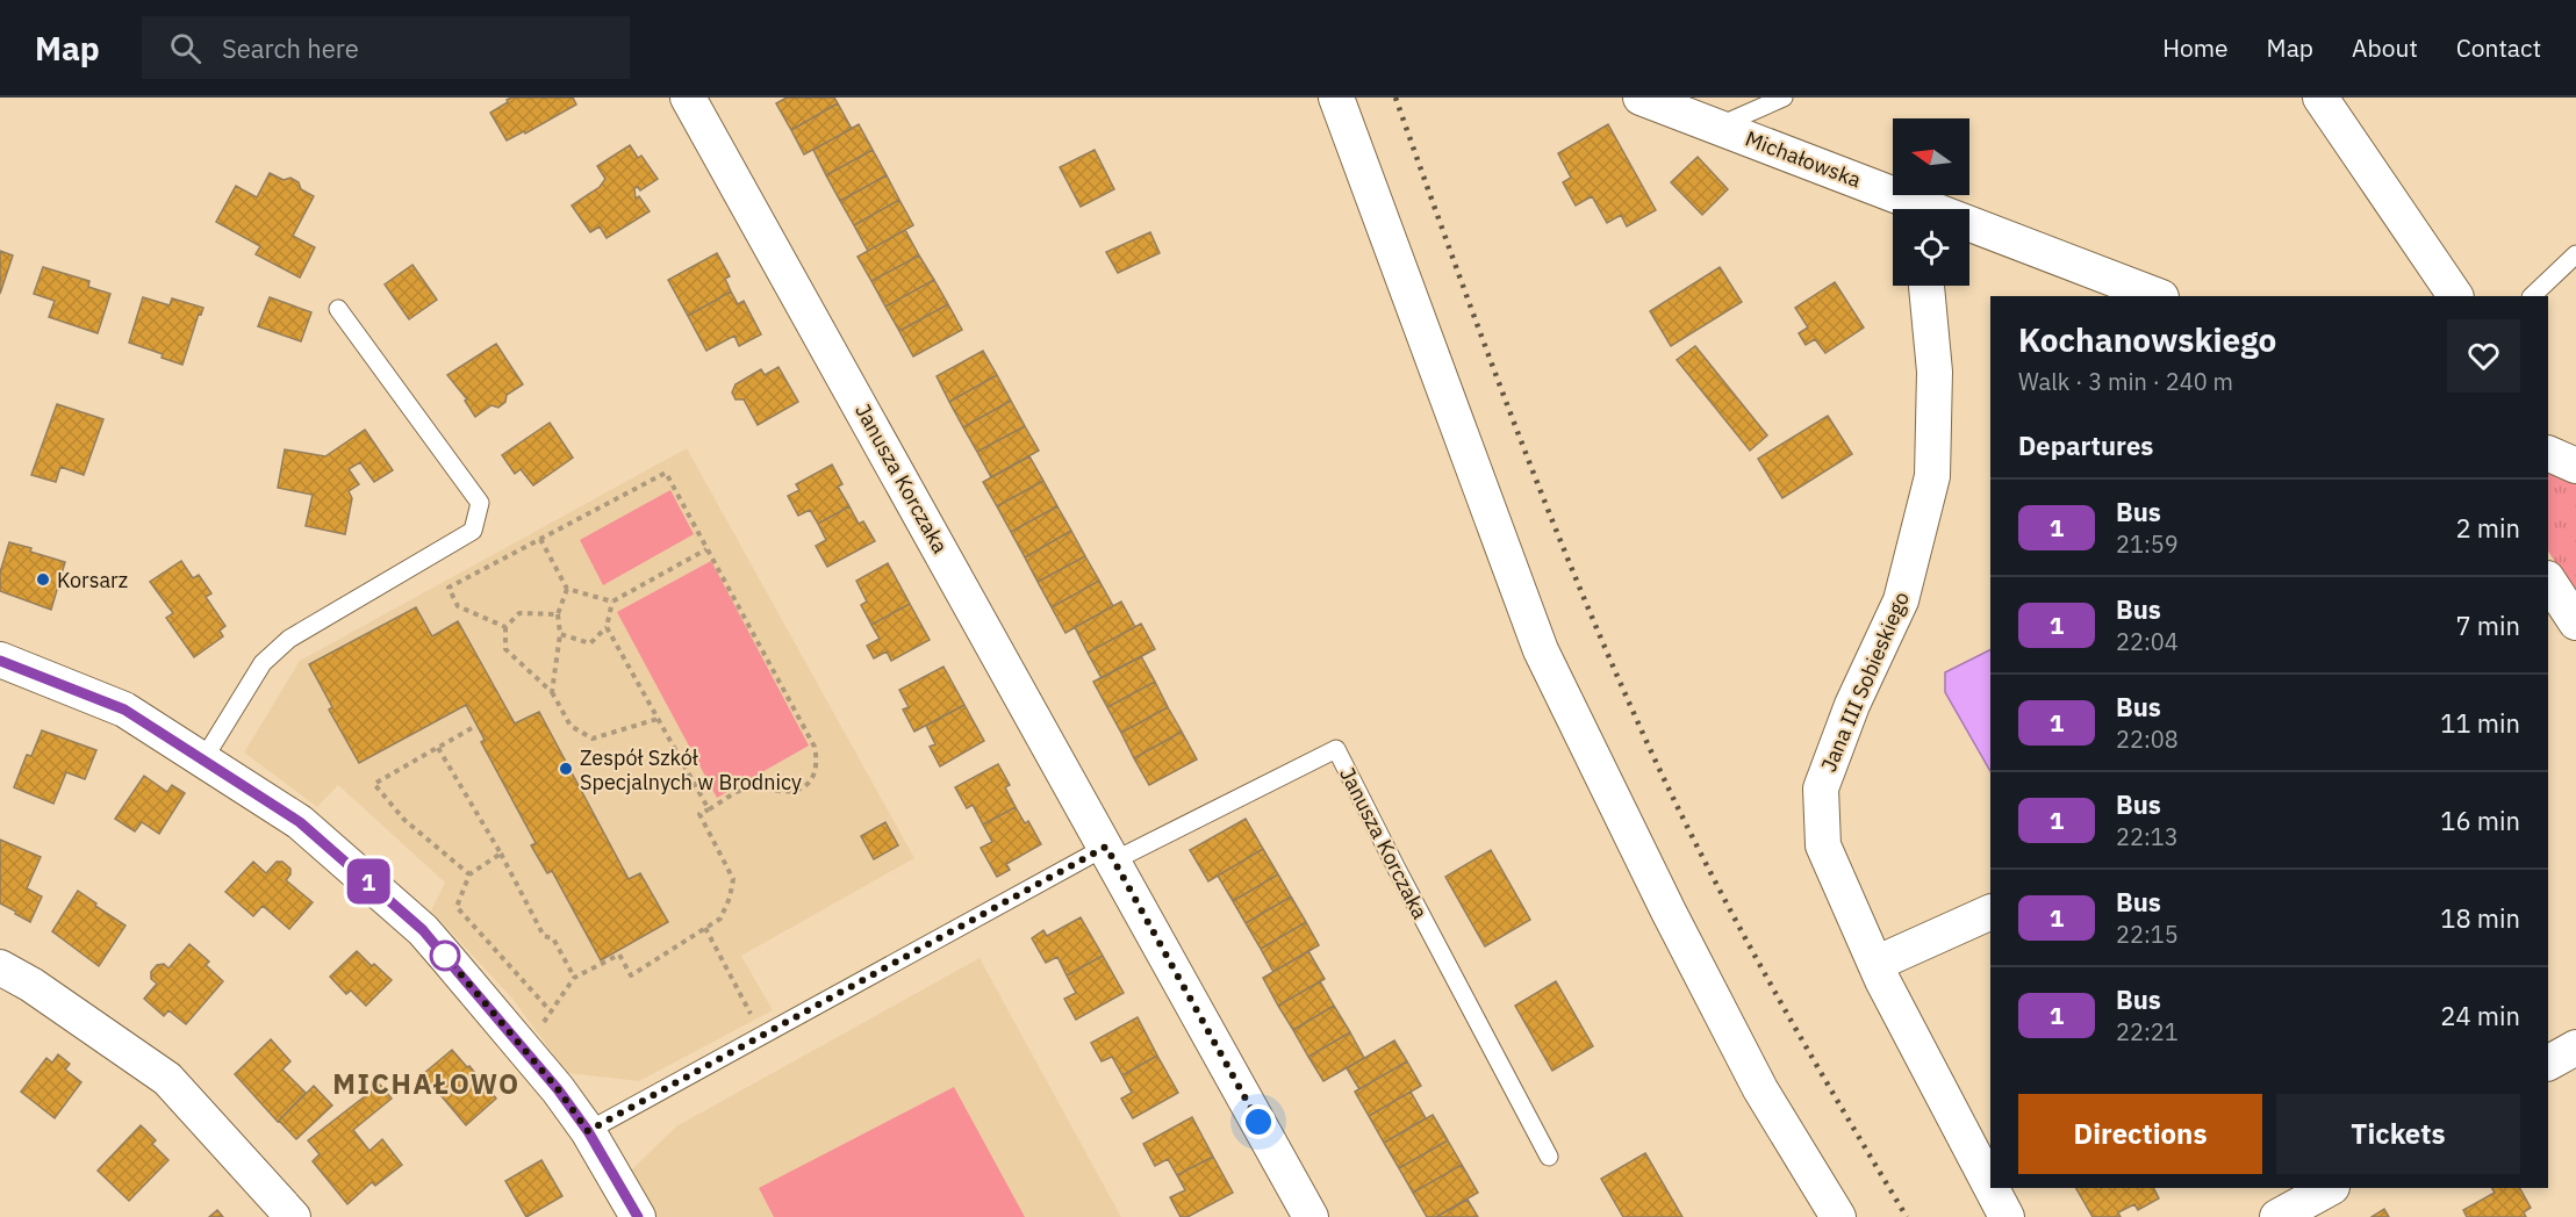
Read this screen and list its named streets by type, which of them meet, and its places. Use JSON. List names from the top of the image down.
{
  "streets": {
    "street": ["Michałowska", "Janusza Korczaka", "Jana III Sobieskiego"]
  },
  "districts": ["MICHAŁOWO"],
  "places": ["Korsarz", "Zespół Szkół Specjalnych w Brodnicy"],
  "lines": ["bus line 1"],
  "north": "left",
  "page": {
    "header": "Map",
    "search": "Search here",
    "nav": [
      "Home",
      "Map",
      "About",
      "Contact"
    ],
    "on_map": "1",
    "heading": [
      ["Kochanowskiego", "Walk · 3 min · 240 m"],
      "Departures"
    ],
    "list": [
      {
        "mark": "1",
        "name": "Bus",
        "note": "21:59",
        "value": "2 min"
      },
      {
        "mark": "1",
        "name": "Bus",
        "note": "22:04",
        "value": "7 min"
      },
      {
        "mark": "1",
        "name": "Bus",
        "note": "22:08",
        "value": "11 min"
      },
      {
        "mark": "1",
        "name": "Bus",
        "note": "22:13",
        "value": "16 min"
      },
      {
        "mark": "1",
        "name": "Bus",
        "note": "22:15",
        "value": "18 min"
      },
      {
        "mark": "1",
        "name": "Bus",
        "note": "22:21",
        "value": "24 min"
      }
    ],
    "buttons": ["Directions", "Tickets"]
  }
}
